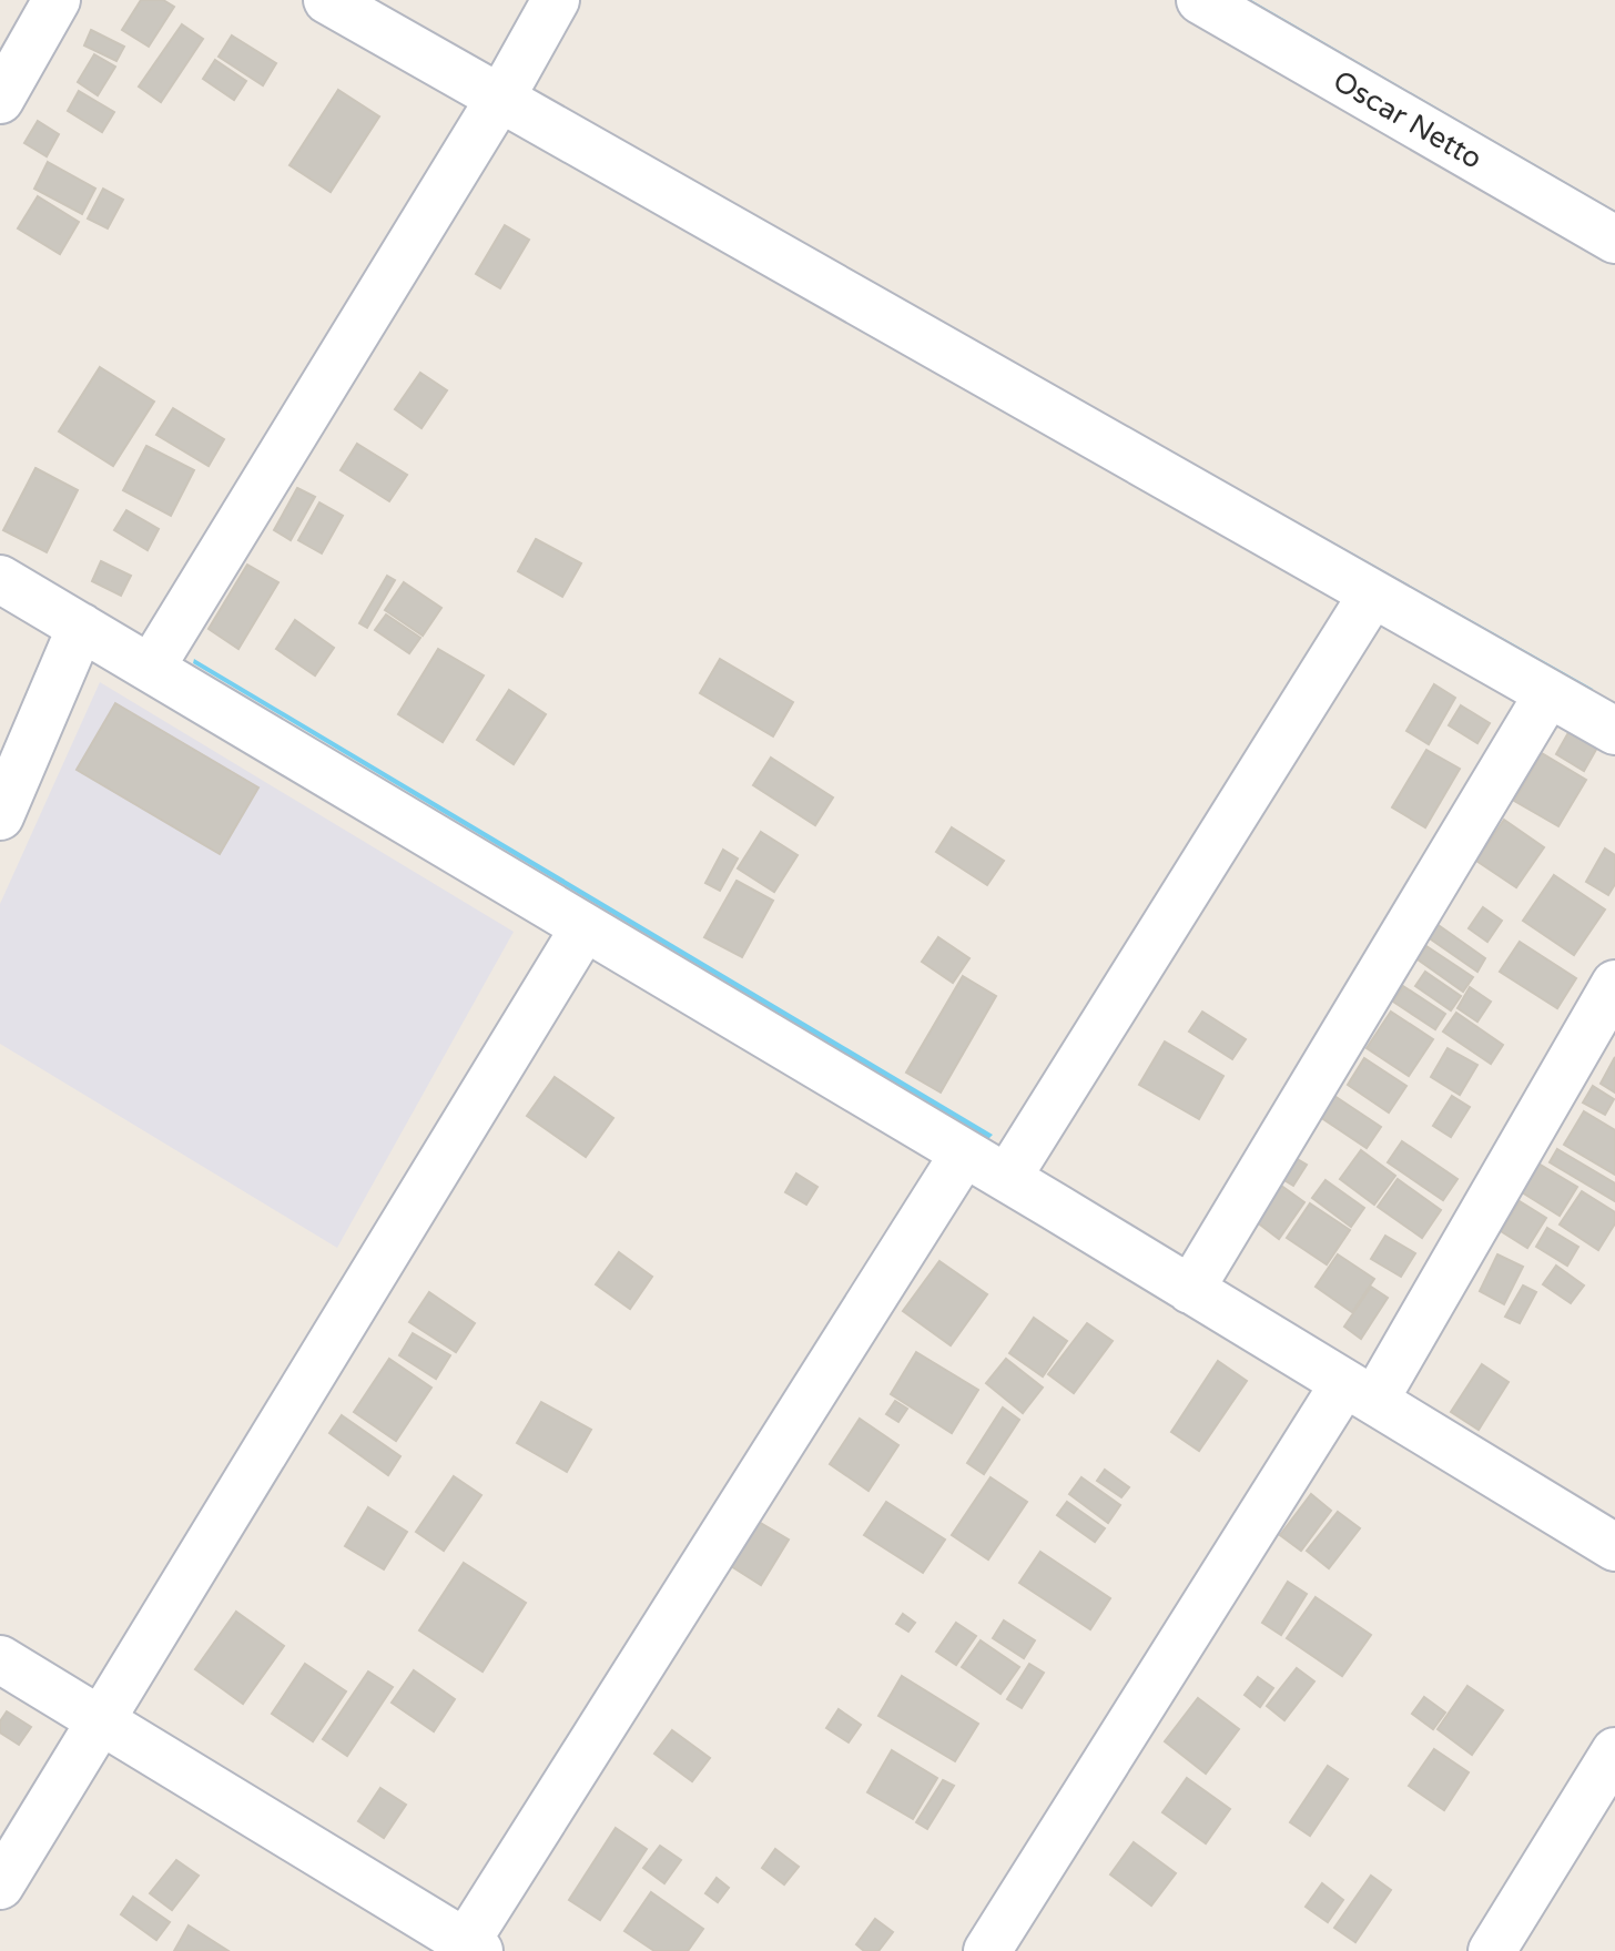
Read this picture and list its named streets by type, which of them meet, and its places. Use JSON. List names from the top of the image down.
{
  "streets": {
    "street": ["Oscar Netto"]
  }
}
